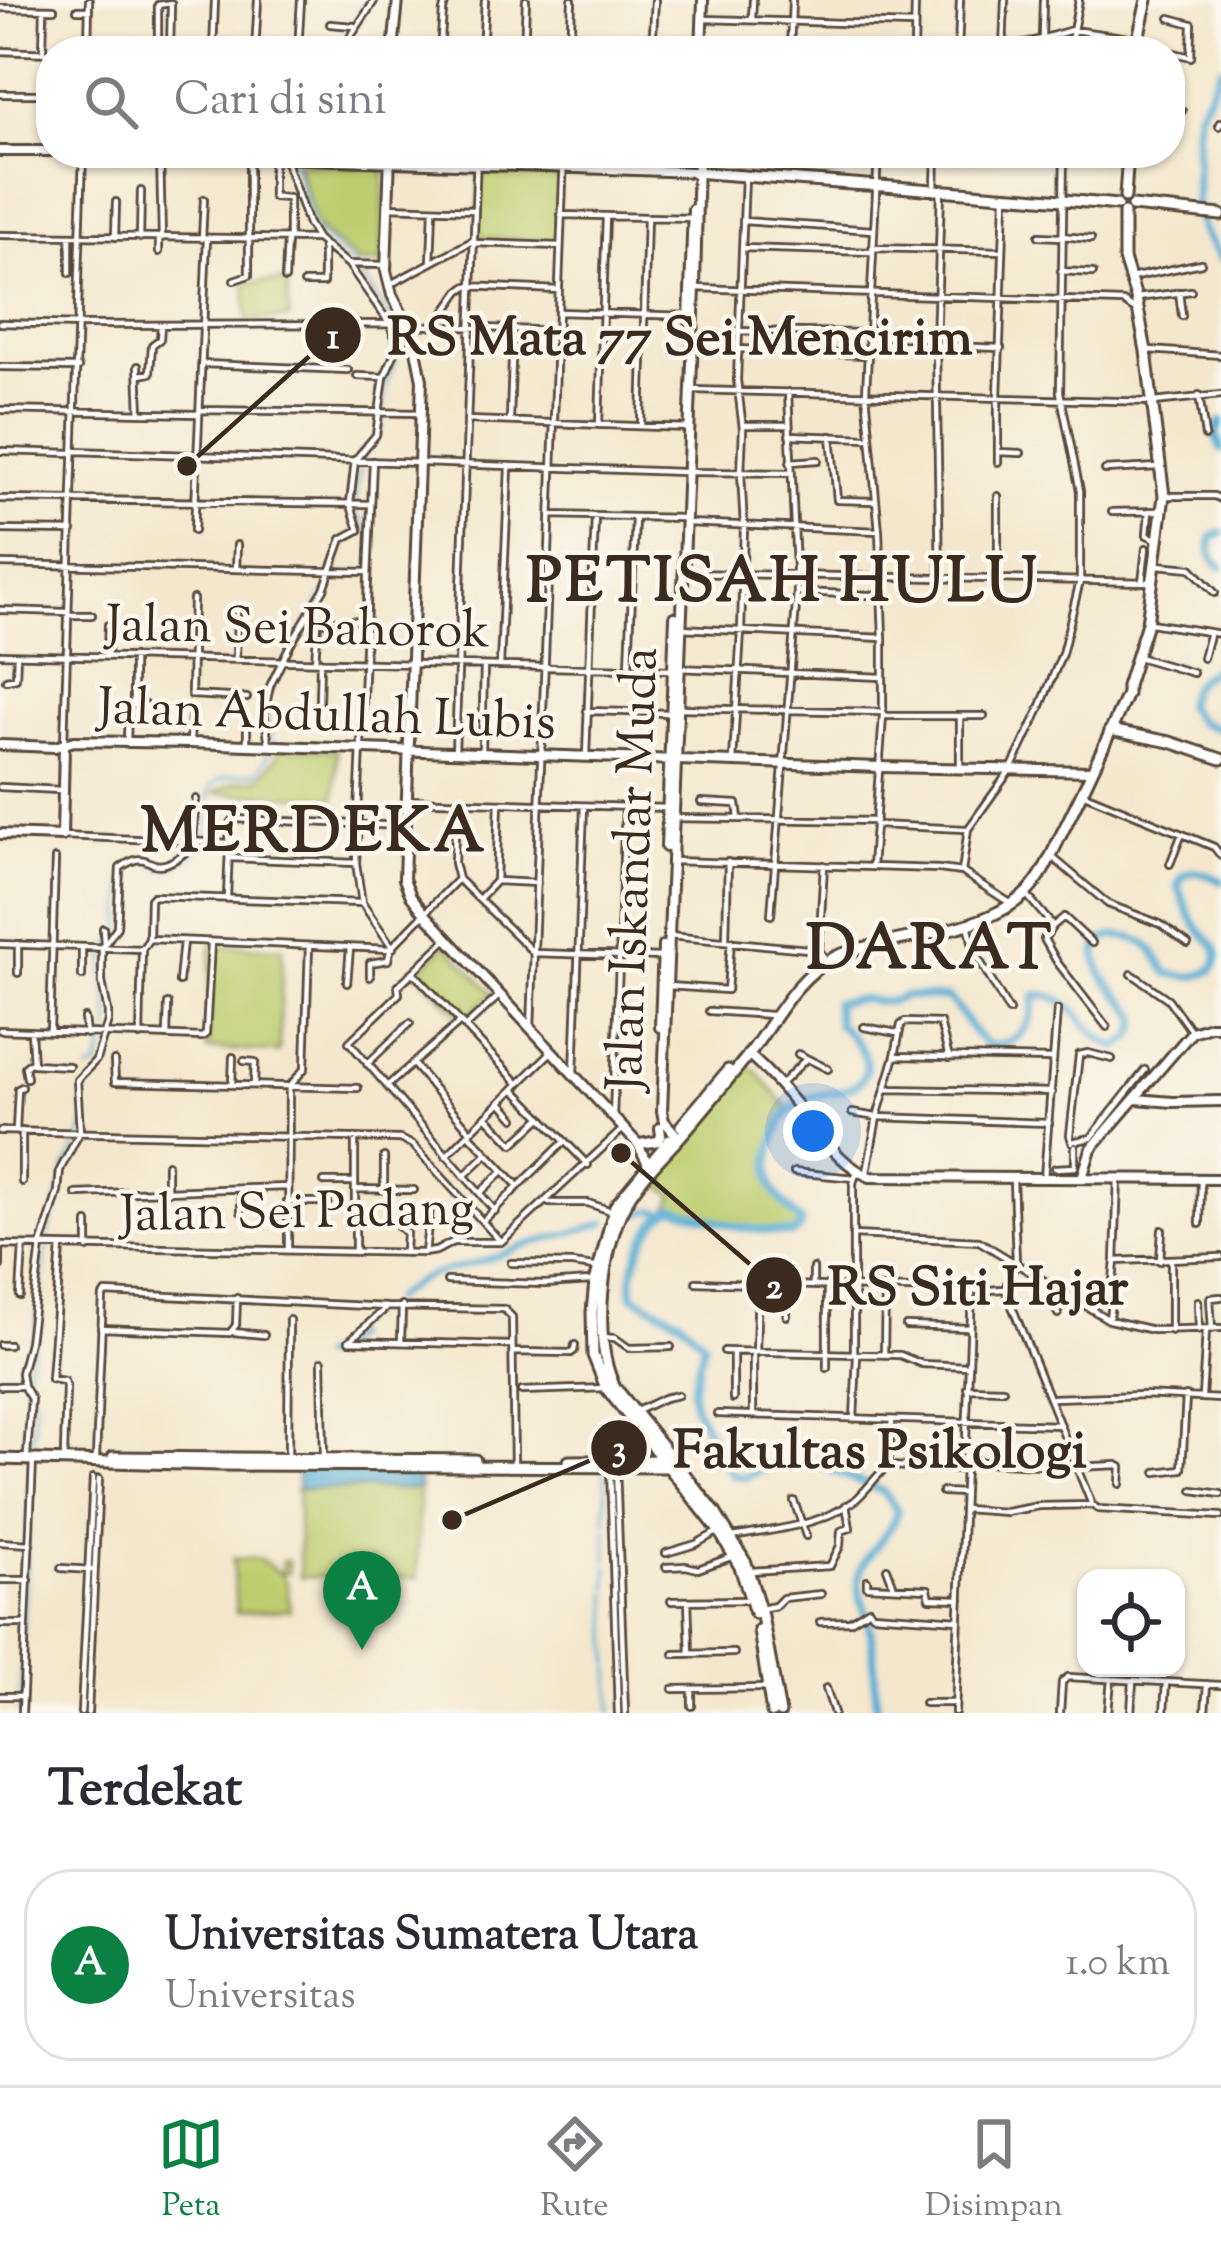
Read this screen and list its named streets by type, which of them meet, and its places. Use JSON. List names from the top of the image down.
{
  "streets": {
    "street": [
      "Jalan Sei Bahorok",
      "Jalan Abdullah Lubis",
      "Jalan Iskandar Muda",
      "Jalan Sei Padang"
    ]
  },
  "crossings": [
    ["Jalan Sei Bahorok", "Jalan Iskandar Muda"],
    ["Jalan Abdullah Lubis", "Jalan Iskandar Muda"]
  ],
  "districts": ["PETISAH HULU", "MERDEKA", "DARAT"],
  "places": ["RS Mata 77 Sei Mencirim", "RS Siti Hajar", "Fakultas Psikologi"],
  "page": {
    "search": "Cari di sini",
    "pins": "A",
    "heading": "Terdekat",
    "list": [
      {
        "mark": "A",
        "name": "Universitas Sumatera Utara",
        "note": "Universitas",
        "value": "1.0 km"
      }
    ],
    "nav": ["Peta", "Rute", "Disimpan"]
  }
}
